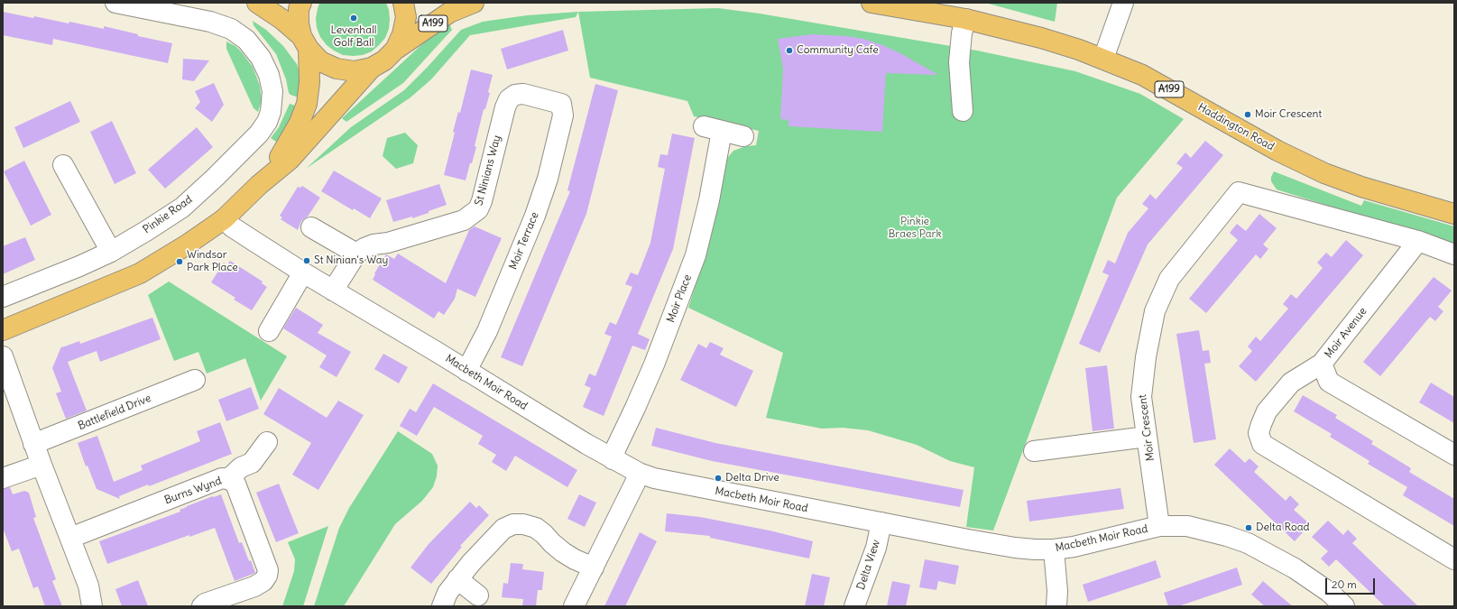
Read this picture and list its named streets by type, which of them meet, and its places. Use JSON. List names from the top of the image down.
{
  "streets": {
    "main road": ["A199", "Haddington Road"],
    "street": [
      "St Ninians Way",
      "Pinkie Road",
      "Moir Terrace",
      "Moir Place",
      "Moir Avenue",
      "Macbeth Moir Road",
      "Battlefield Drive",
      "Moir Crescent",
      "Burns Wynd",
      "Delta View"
    ]
  },
  "crossings": [
    ["St Ninians Way", "Moir Terrace"],
    ["Moir Terrace", "Macbeth Moir Road"],
    ["Moir Place", "Macbeth Moir Road"],
    ["Moir Avenue", "Moir Crescent"],
    ["Macbeth Moir Road", "Moir Crescent"],
    ["Macbeth Moir Road", "Delta View"]
  ],
  "parks": ["Pinkie Braes Park"],
  "places": [
    "Levenhall Golf Ball",
    "Community Cafe",
    "Moir Crescent",
    "St Ninian's Way",
    "Windsor Park Place",
    "Delta Drive",
    "Delta Road"
  ],
  "scale_bar": "20 m"
}
